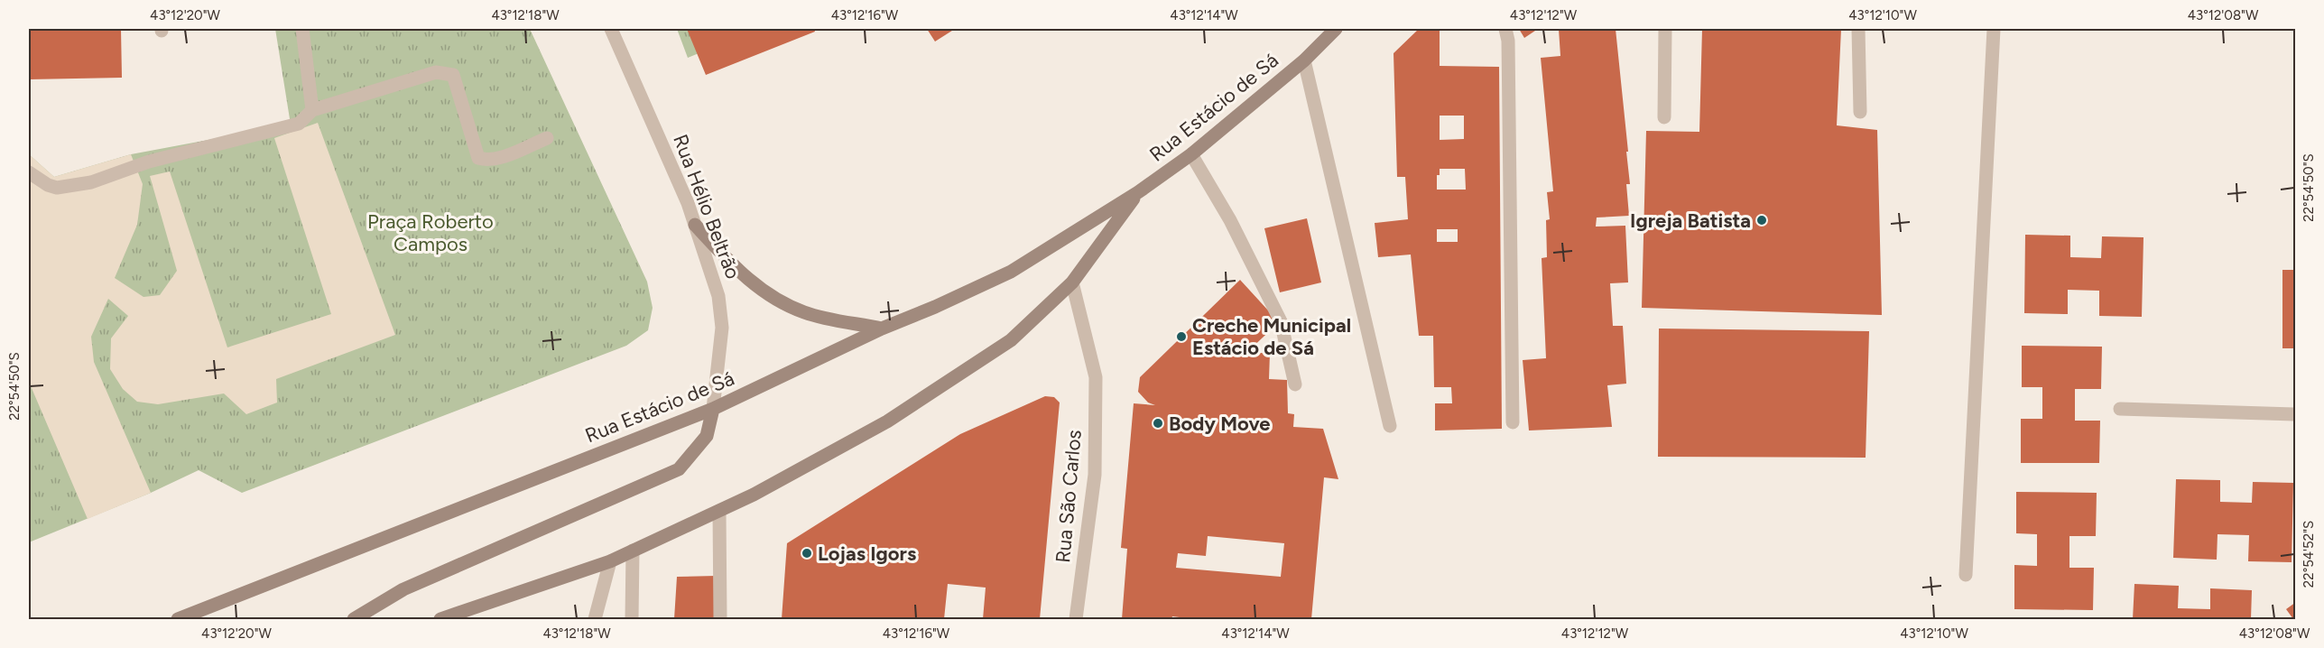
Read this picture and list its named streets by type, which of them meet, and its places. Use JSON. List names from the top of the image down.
{
  "streets": {
    "main road": ["Rua Estácio de Sá"],
    "street": ["Rua Hélio Beltrão", "Rua São Carlos"]
  },
  "crossings": [
    ["Rua Estácio de Sá", "Rua Hélio Beltrão"],
    ["Rua Estácio de Sá", "Rua São Carlos"]
  ],
  "parks": ["Praça Roberto Campos"],
  "places": [
    "Igreja Batista",
    "Creche Municipal Estácio de Sá",
    "Body Move",
    "Lojas Igors"
  ],
  "coordinates": [
    "43°12'20\"W",
    "43°12'18\"W",
    "43°12'16\"W",
    "43°12'14\"W",
    "43°12'12\"W",
    "43°12'10\"W",
    "43°12'08\"W",
    "22°54'50\"S",
    "22°54'52\"S"
  ]
}
